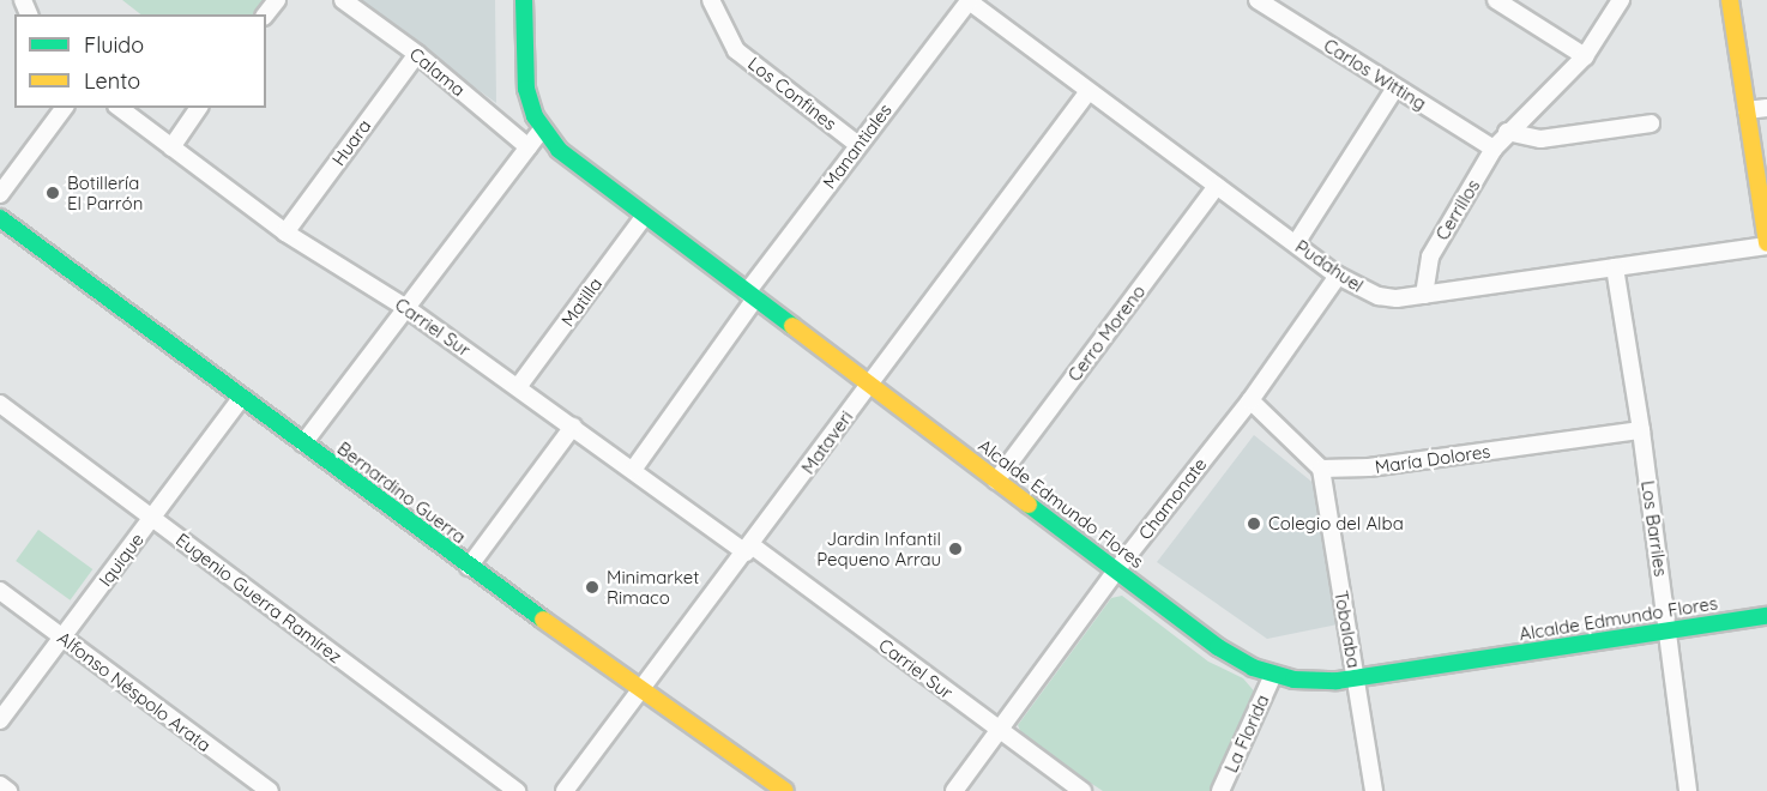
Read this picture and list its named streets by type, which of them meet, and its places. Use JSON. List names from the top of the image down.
{
  "streets": {
    "street": [
      "Calama",
      "Carlos Witting",
      "Los Confines",
      "Huara",
      "Manantiales",
      "Cerrillos",
      "Pudahuel",
      "Matilla",
      "Carriel Sur",
      "Cerro Moreno",
      "Mataveri",
      "María Dolores",
      "Bernardino Guerra",
      "Chamonate",
      "Alcalde Edmundo Flores",
      "Los Barriles",
      "Iquique",
      "Eugenio Guerra Ramírez",
      "Tobalaba",
      "Alfonso Néspolo Arata",
      "La Florida"
    ]
  },
  "crossings": [
    ["Calama", "Huara"],
    ["Carlos Witting", "Cerrillos"],
    ["Los Confines", "Manantiales"],
    ["Huara", "Carriel Sur"],
    ["Manantiales", "Pudahuel"],
    ["Manantiales", "Carriel Sur"],
    ["Manantiales", "Alcalde Edmundo Flores"],
    ["Cerrillos", "Pudahuel"],
    ["Pudahuel", "Cerro Moreno"],
    ["Pudahuel", "Mataveri"],
    ["Pudahuel", "Chamonate"],
    ["Pudahuel", "Los Barriles"],
    ["Matilla", "Carriel Sur"],
    ["Matilla", "Alcalde Edmundo Flores"],
    ["Carriel Sur", "Mataveri"],
    ["Carriel Sur", "Chamonate"],
    ["Cerro Moreno", "Alcalde Edmundo Flores"],
    ["Mataveri", "Bernardino Guerra"],
    ["Mataveri", "Alcalde Edmundo Flores"],
    ["María Dolores", "Los Barriles"],
    ["María Dolores", "Tobalaba"],
    ["Bernardino Guerra", "Iquique"],
    ["Chamonate", "Alcalde Edmundo Flores"],
    ["Alcalde Edmundo Flores", "Los Barriles"],
    ["Alcalde Edmundo Flores", "Tobalaba"],
    ["Alcalde Edmundo Flores", "La Florida"],
    ["Iquique", "Eugenio Guerra Ramírez"],
    ["Iquique", "Alfonso Néspolo Arata"]
  ],
  "places": [
    "Botillería El Parrón",
    "Colegio del Alba",
    "Jardin Infantil Pequeno Arrau",
    "Minimarket Rimaco"
  ],
  "legend": ["Fluido", "Lento"]
}
